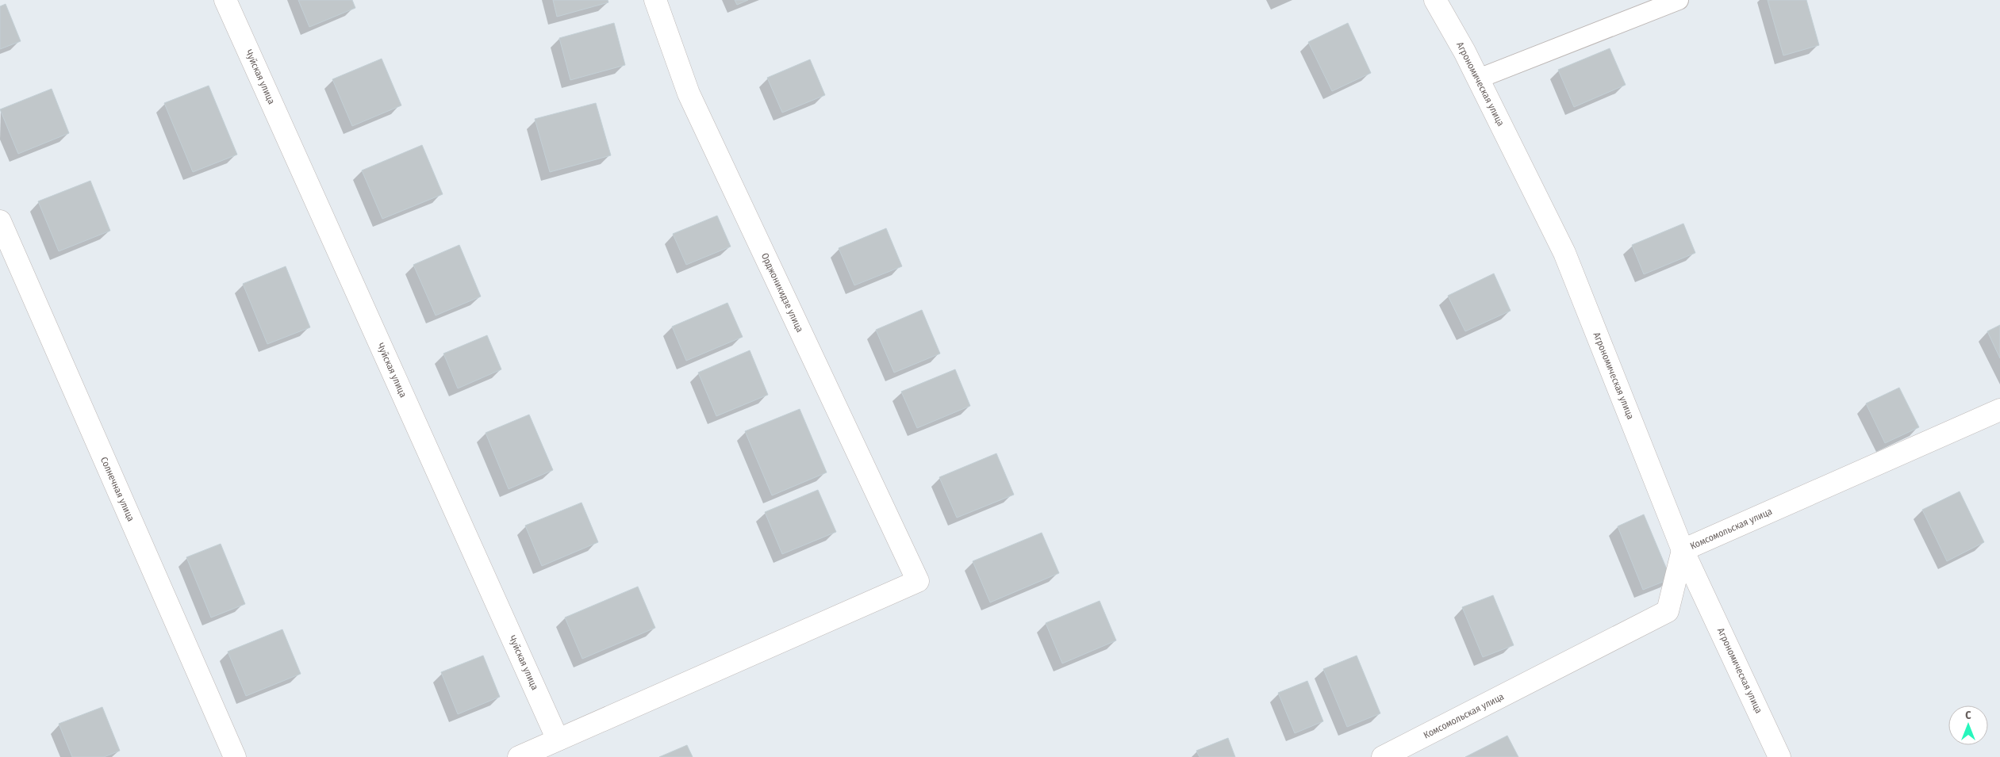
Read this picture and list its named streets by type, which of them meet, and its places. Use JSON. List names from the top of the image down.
{
  "streets": {
    "street": [
      "Чуйская улица",
      "Агрономическая улица",
      "Орджоникидзе улица",
      "Солнечная улица",
      "Комсомольская улица"
    ]
  },
  "crossings": [
    ["Чуйская улица", "Орджоникидзе улица"],
    ["Агрономическая улица", "Комсомольская улица"]
  ],
  "north": "top"
}
